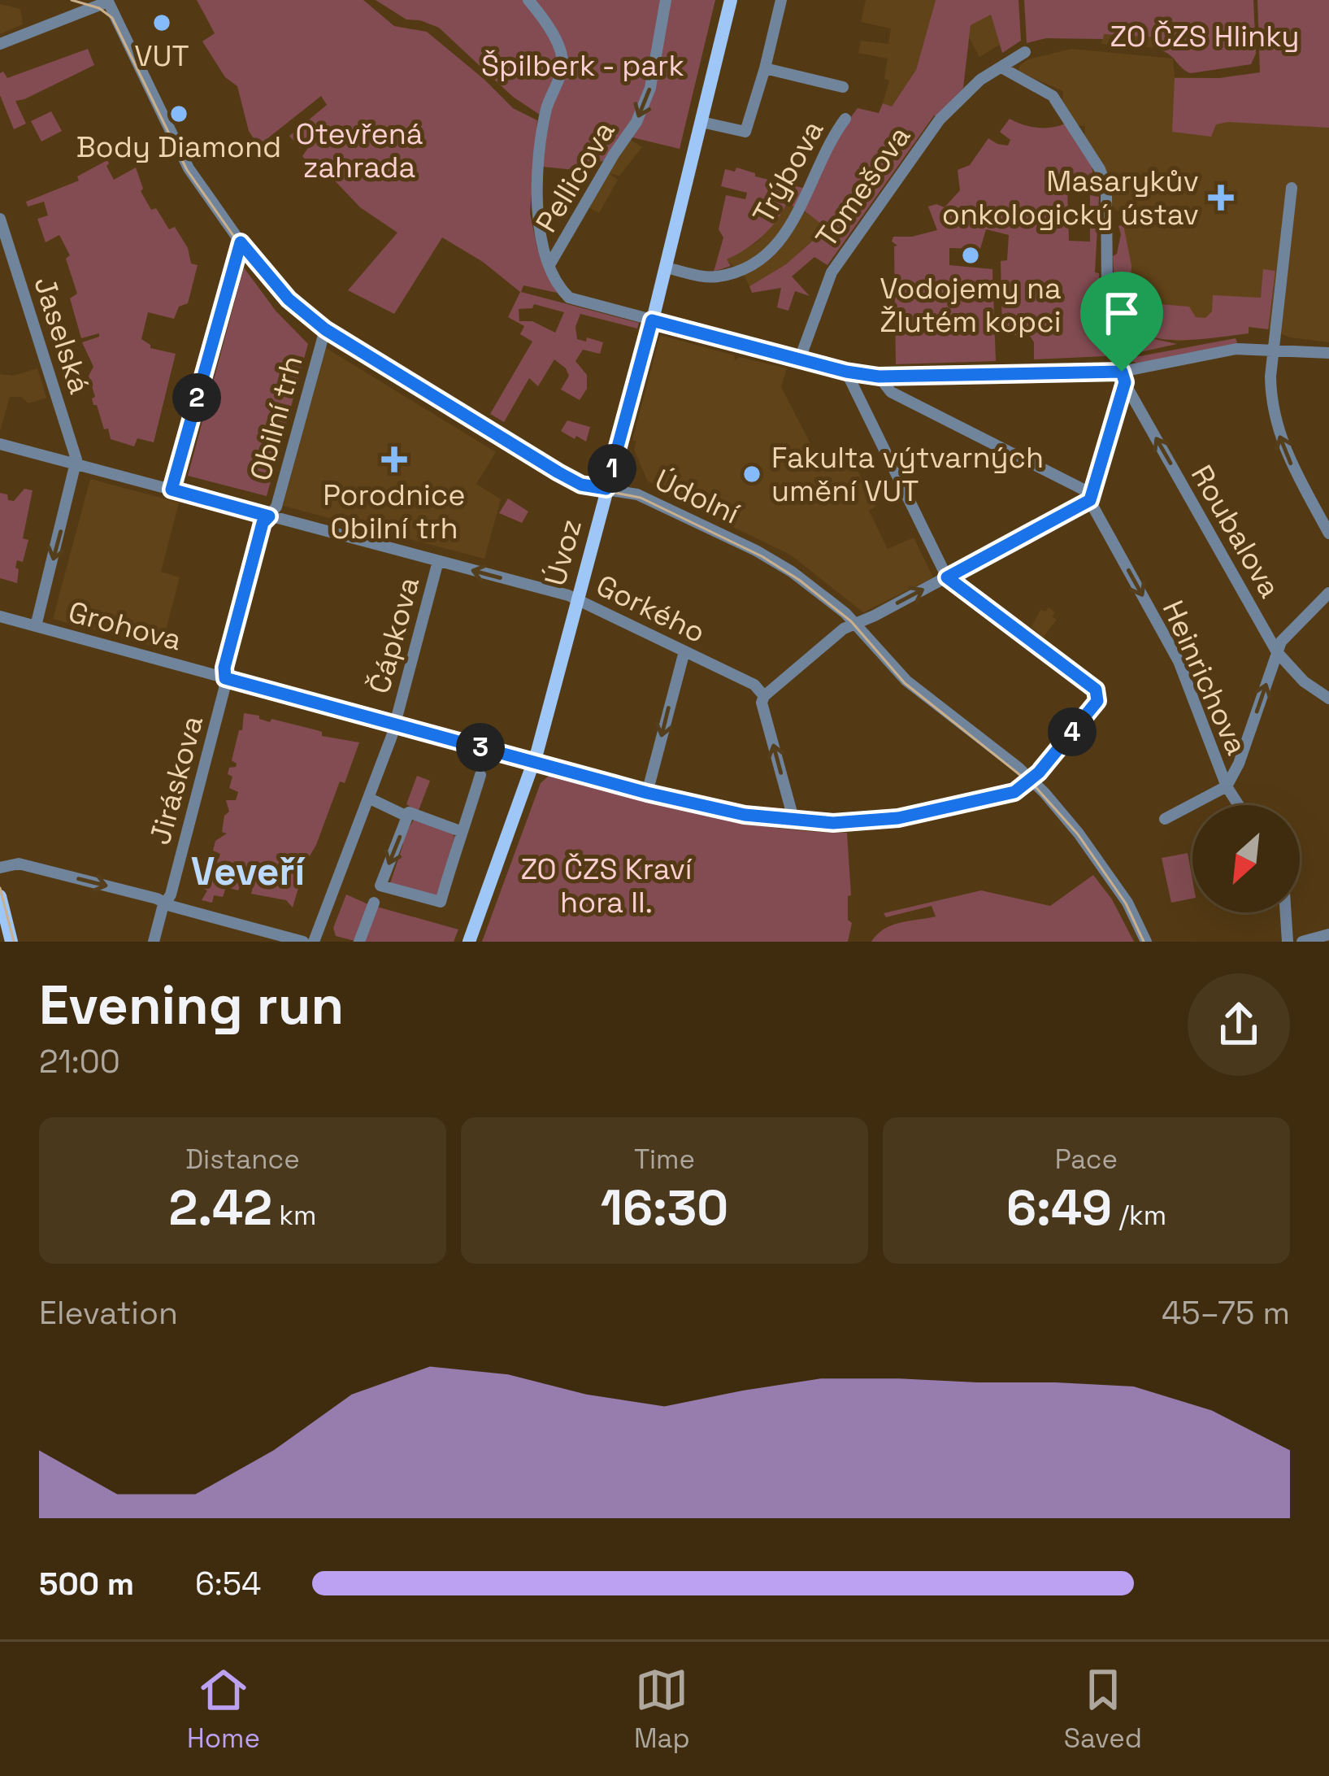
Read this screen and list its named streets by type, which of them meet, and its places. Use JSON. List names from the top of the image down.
{
  "streets": {
    "main road": ["Úvoz"],
    "street": [
      "Trýbova",
      "Pellicova",
      "Tomešova",
      "Jaselská",
      "Obilní trh",
      "Údolní",
      "Roubalova",
      "Gorkého",
      "Grohova",
      "Čápkova",
      "Heinrichova",
      "Jiráskova"
    ]
  },
  "crossings": [
    ["Trýbova", "Úvoz"],
    ["Jaselská", "Gorkého"],
    ["Obilní trh", "Údolní"],
    ["Obilní trh", "Gorkého"],
    ["Obilní trh", "Jiráskova"],
    ["Údolní", "Úvoz"],
    ["Údolní", "Grohova"],
    ["Úvoz", "Gorkého"],
    ["Úvoz", "Grohova"],
    ["Gorkého", "Čápkova"],
    ["Gorkého", "Jiráskova"],
    ["Grohova", "Čápkova"],
    ["Grohova", "Jiráskova"]
  ],
  "one_way": ["Pellicova", "Roubalova", "Heinrichova"],
  "districts": ["Veveří"],
  "parks": [
    "ZO ČZS Hlinky",
    "Špilberk - park",
    "Otevřená zahrada",
    "ZO ČZS Kraví hora II."
  ],
  "places": {
    "other": [
      "VUT",
      "Body Diamond",
      "Vodojemy na Žlutém kopci",
      "Fakulta výtvarných umění VUT"
    ],
    "health": ["Masarykův onkologický ústav", "Porodnice Obilní trh"]
  },
  "north": "bottom left",
  "page": {
    "pins": [
      "2",
      "1",
      "4",
      "3"
    ],
    "heading": ["Evening run", "21:00"],
    "stats": [
      ["Distance", "2.42 km"],
      ["Time", "16:30"],
      ["Pace", "6:49 /km"]
    ],
    "chart": ["Elevation", "45–75 m"],
    "list": [
      {
        "name": "500 m",
        "note": "6:54"
      }
    ],
    "tabs": ["Home", "Map", "Saved"]
  }
}
